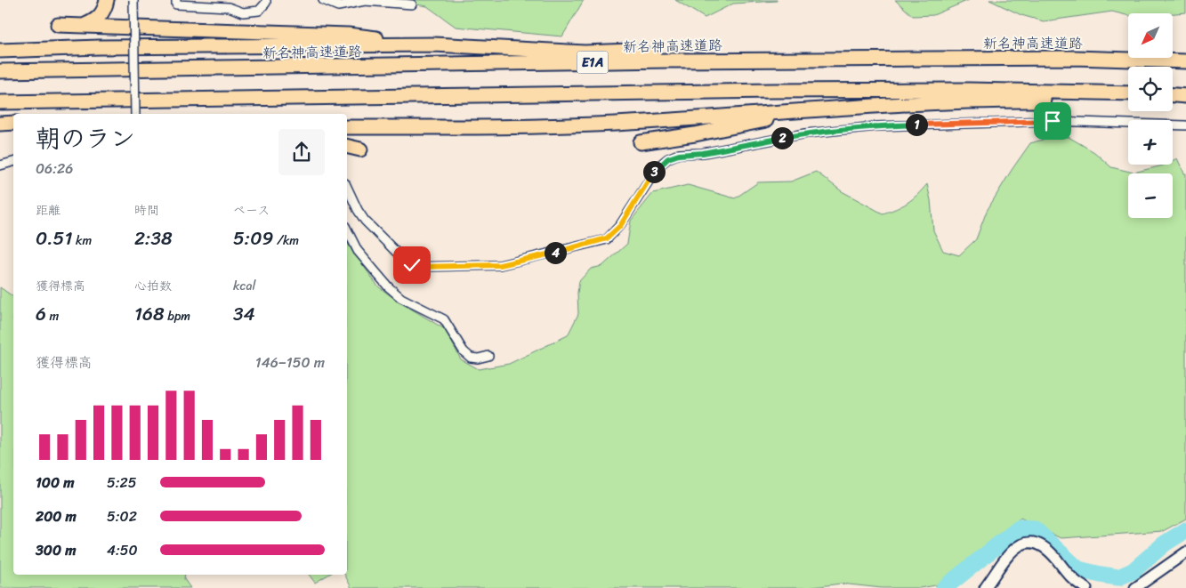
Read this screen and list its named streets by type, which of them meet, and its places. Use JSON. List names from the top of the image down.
{
  "streets": {
    "highway": ["新名神高速道路", "E1A"]
  },
  "north": "bottom left",
  "page": {
    "map_buttons": ["+", "−"],
    "pins": [
      "1",
      "2",
      "3",
      "4"
    ],
    "heading": ["朝のラン", "06:26"],
    "stats": [
      ["距離", "0.51 km"],
      ["時間", "2:38"],
      ["ペース", "5:09 /km"],
      ["獲得標高", "6 m"],
      ["心拍数", "168 bpm"],
      ["kcal", "34"]
    ],
    "chart": ["獲得標高", "146–150 m"],
    "list": [
      {
        "name": "100 m",
        "note": "5:25"
      },
      {
        "name": "200 m",
        "note": "5:02"
      },
      {
        "name": "300 m",
        "note": "4:50"
      }
    ]
  }
}
